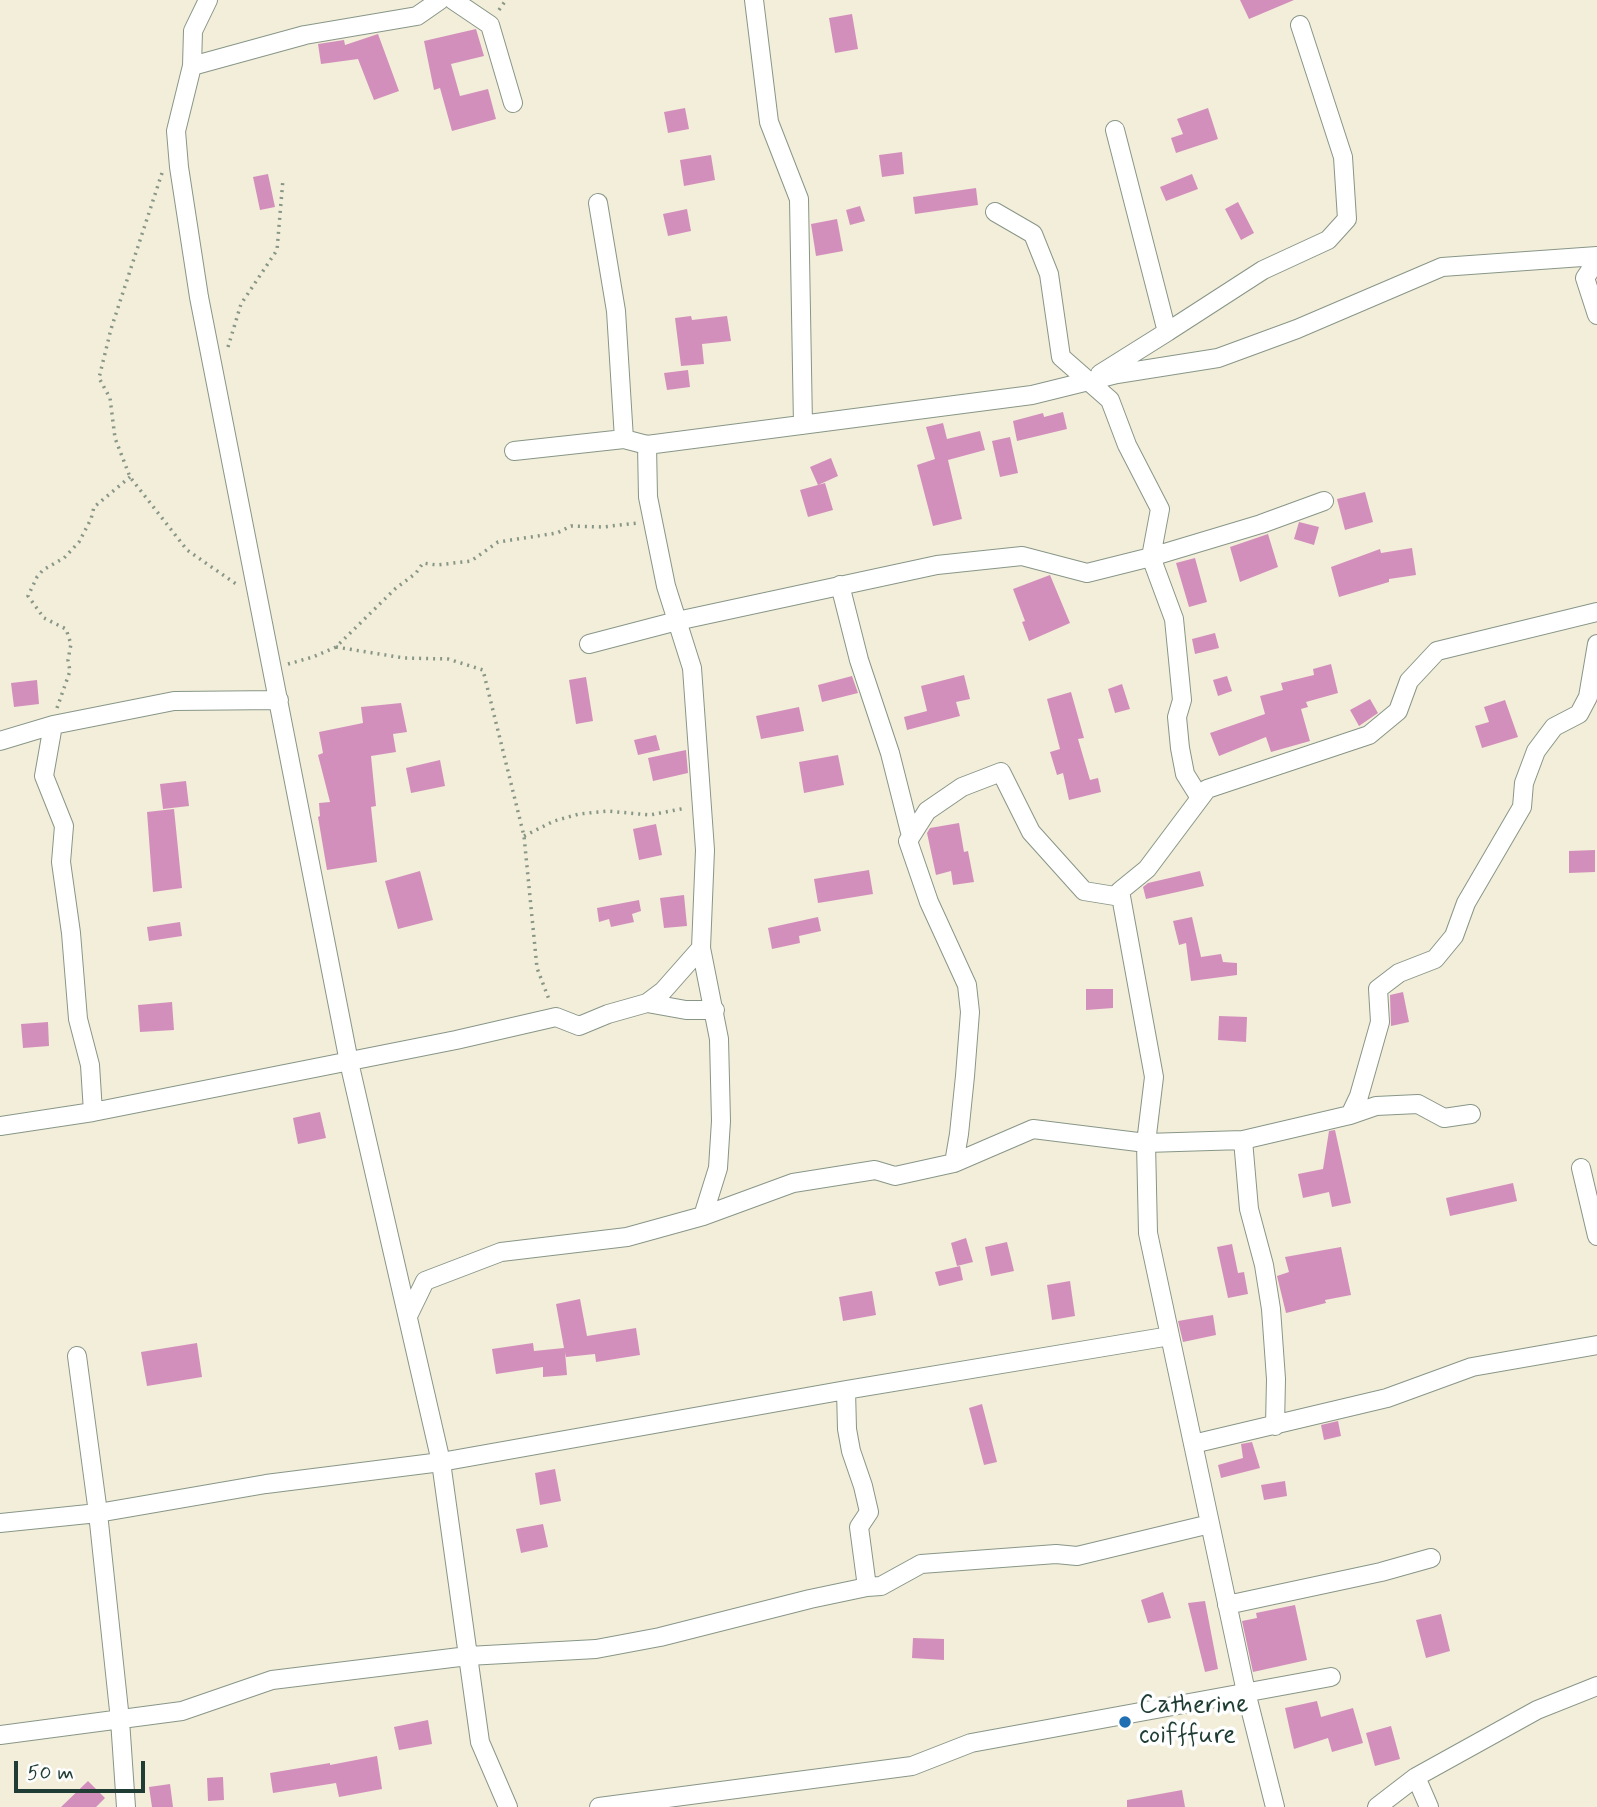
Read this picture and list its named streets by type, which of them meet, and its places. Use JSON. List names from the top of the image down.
{
  "places": ["Catherine coifffure"],
  "scale_bar": "50 m"
}
